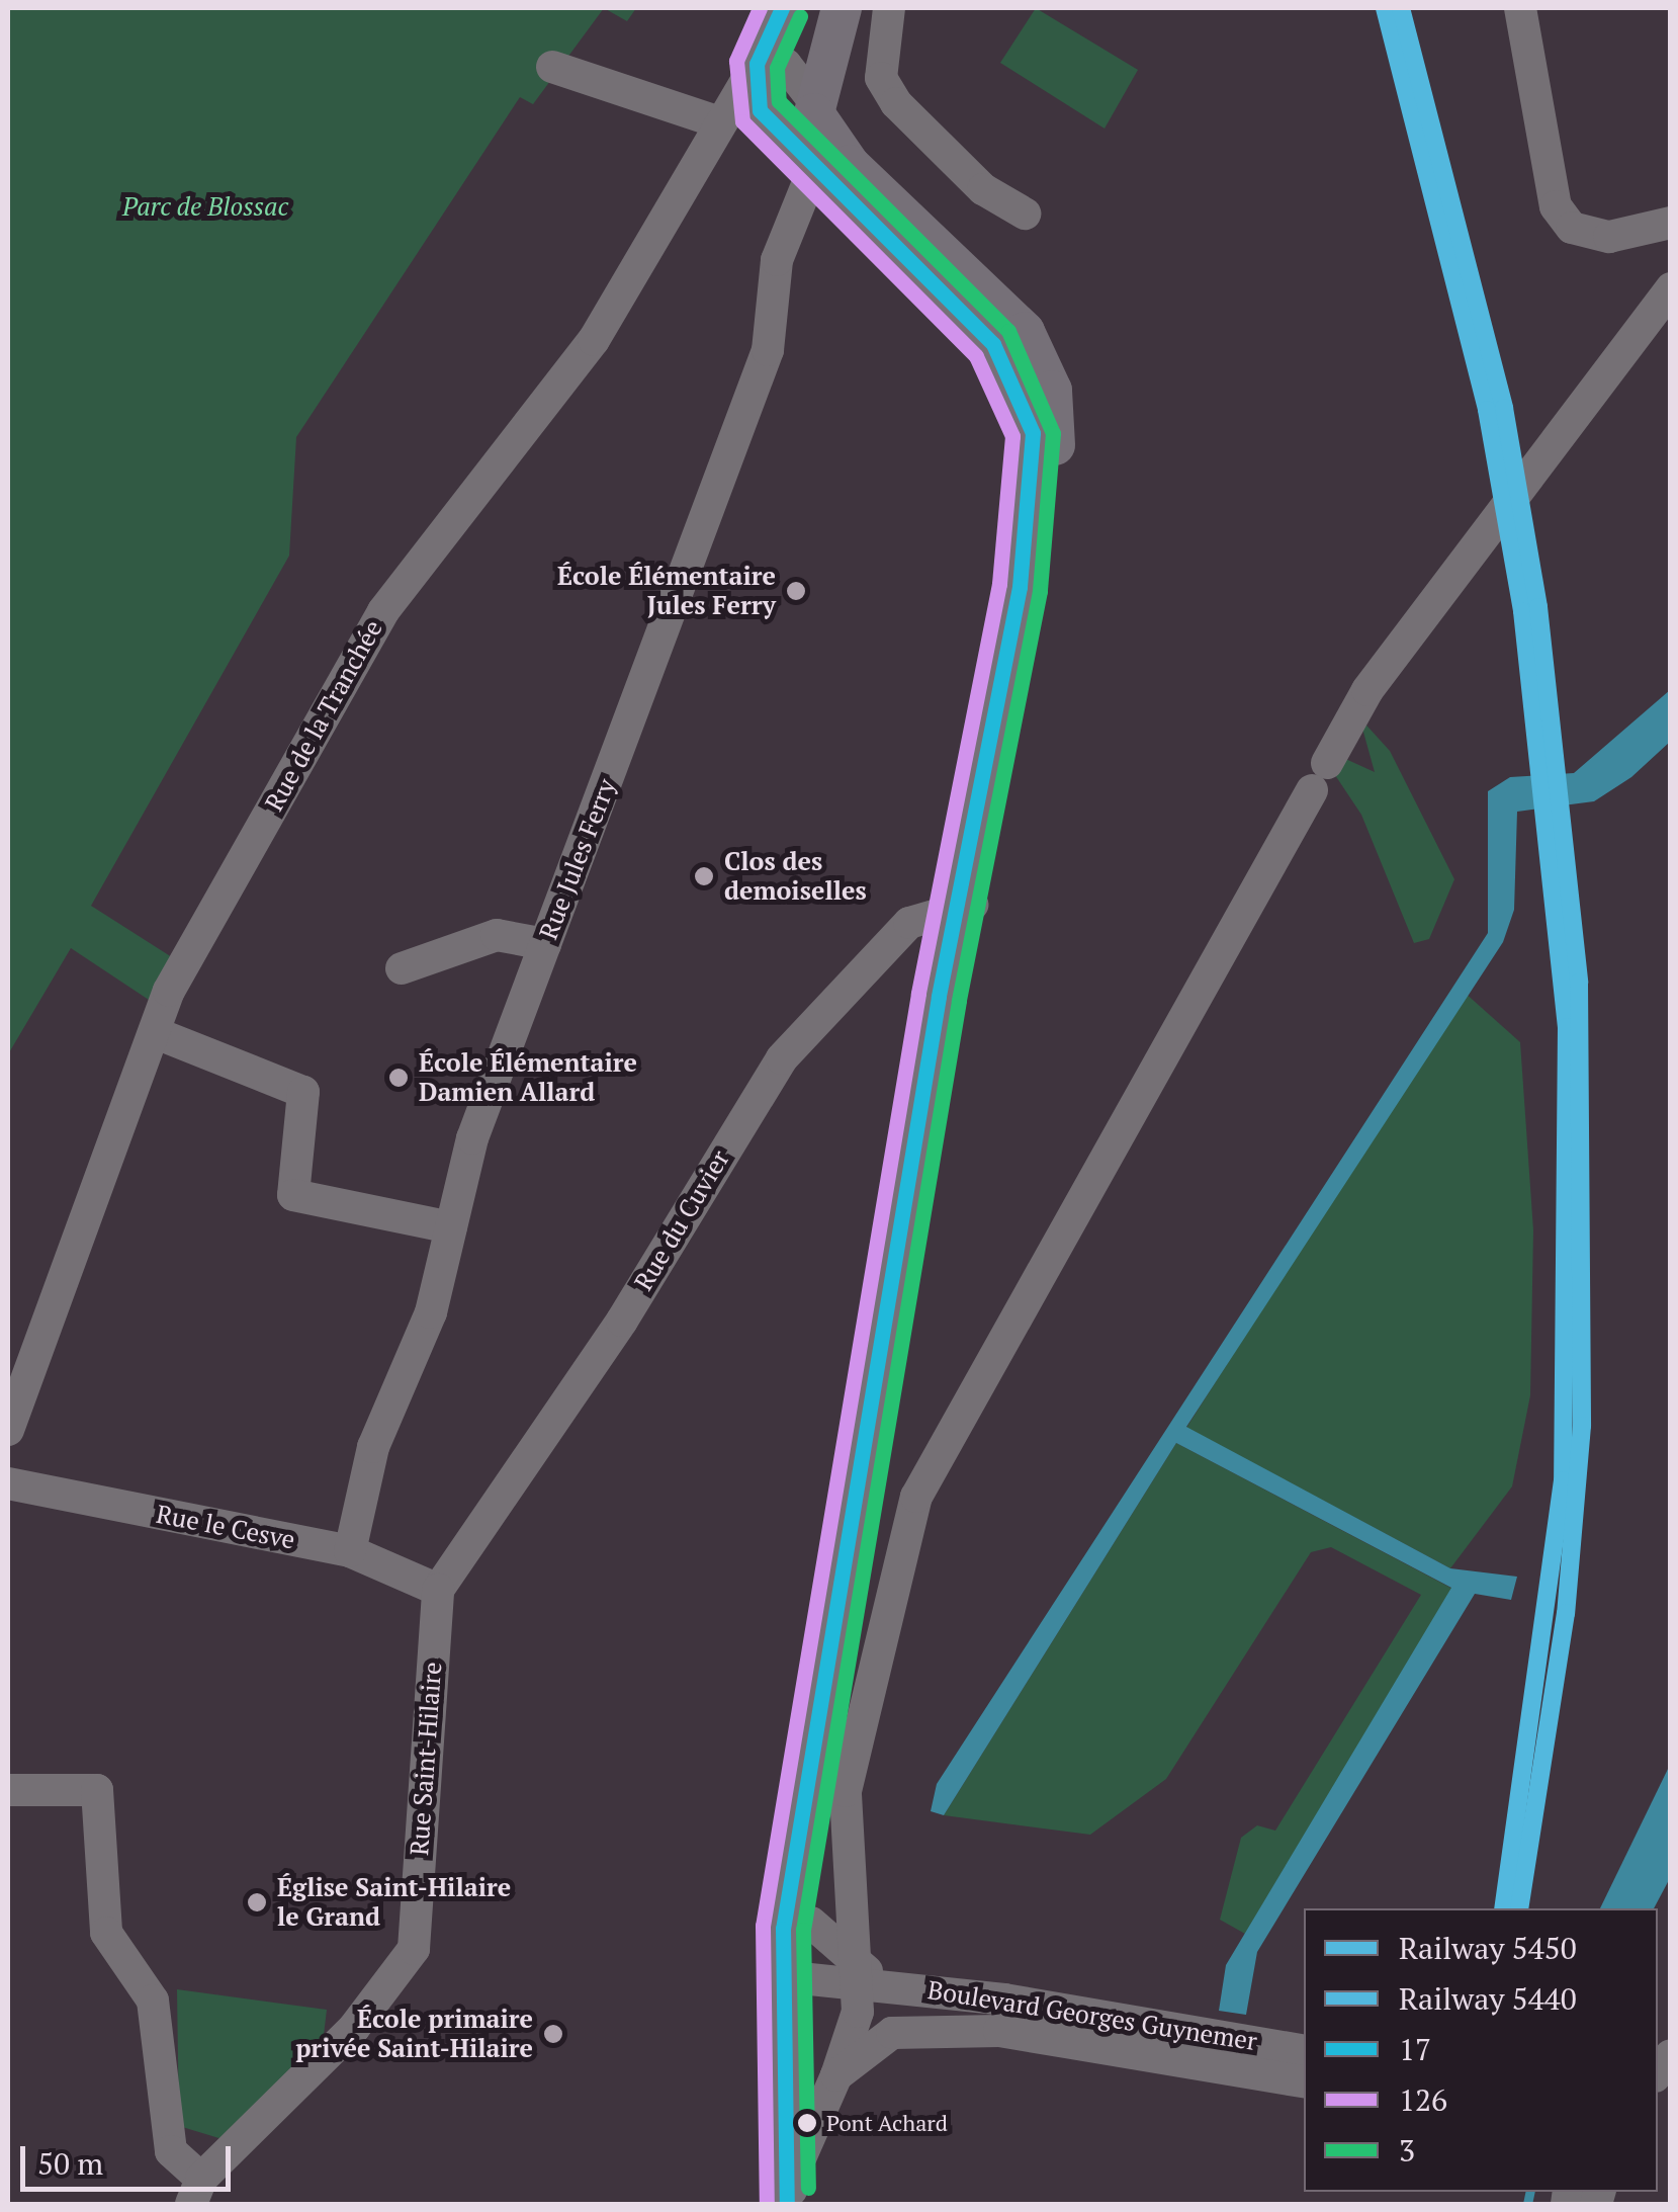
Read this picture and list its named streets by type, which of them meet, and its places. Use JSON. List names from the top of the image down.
{
  "streets": {
    "street": [
      "Rue de la Tranchée",
      "Rue Jules Ferry",
      "Rue du Cuvier",
      "Rue le Cesve",
      "Rue Saint-Hilaire",
      "Boulevard Georges Guynemer"
    ]
  },
  "crossings": [
    ["Rue Jules Ferry", "Rue le Cesve"],
    ["Rue du Cuvier", "Rue le Cesve"],
    ["Rue du Cuvier", "Rue Saint-Hilaire"],
    ["Rue le Cesve", "Rue Saint-Hilaire"]
  ],
  "parks": ["Parc de Blossac"],
  "places": [
    "École Élémentaire Jules Ferry",
    "Clos des demoiselles",
    "École Élémentaire Damien Allard",
    "Église Saint-Hilaire le Grand",
    "École primaire privée Saint-Hilaire",
    "Pont Achard"
  ],
  "lines": [
    "rail line 5450",
    "rail line 5440",
    "transit line 17",
    "transit line 126",
    "transit line 3"
  ],
  "legend": [
    "Railway 5450",
    "Railway 5440",
    "17",
    "126",
    "3"
  ],
  "scale_bar": "50 m"
}
